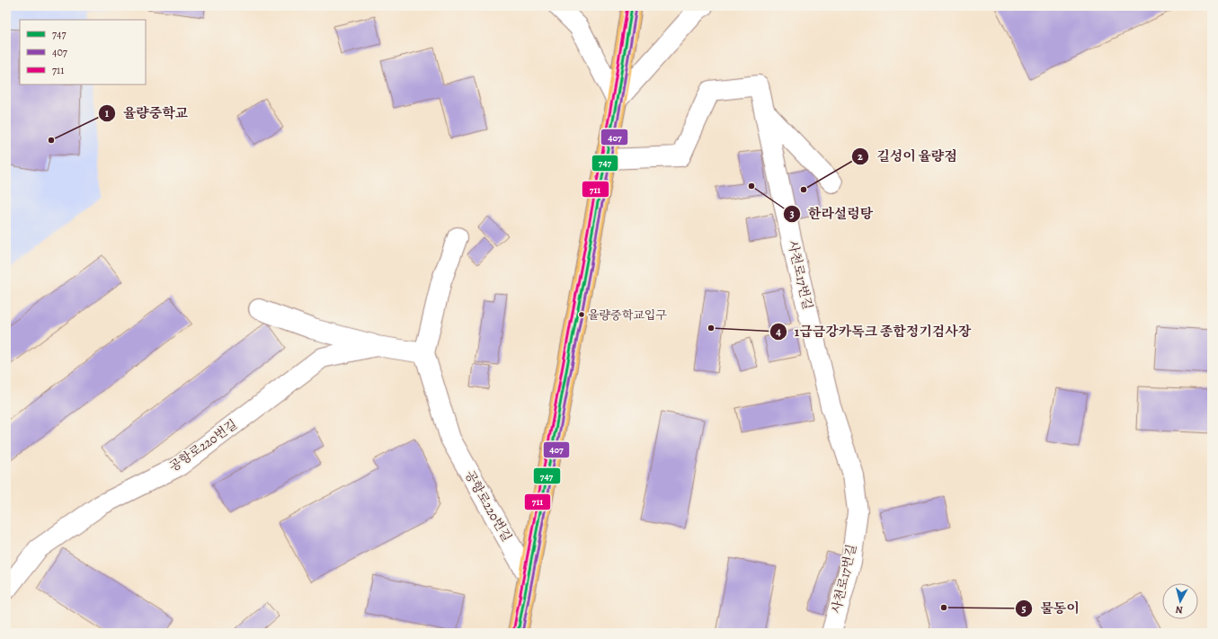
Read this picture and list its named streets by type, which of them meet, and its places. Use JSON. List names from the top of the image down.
{
  "streets": {
    "street": ["사천로17번길", "공항로220번길"]
  },
  "places": [
    "율량중학교",
    "한라설렁탕",
    "길성이 율량점",
    "율량중학교입구",
    "1급금강카독크 종합정기검사장",
    "물동이"
  ],
  "lines": ["transit line 747", "transit line 711", "transit line 407"],
  "legend": ["747", "407", "711"],
  "north": "bottom"
}
